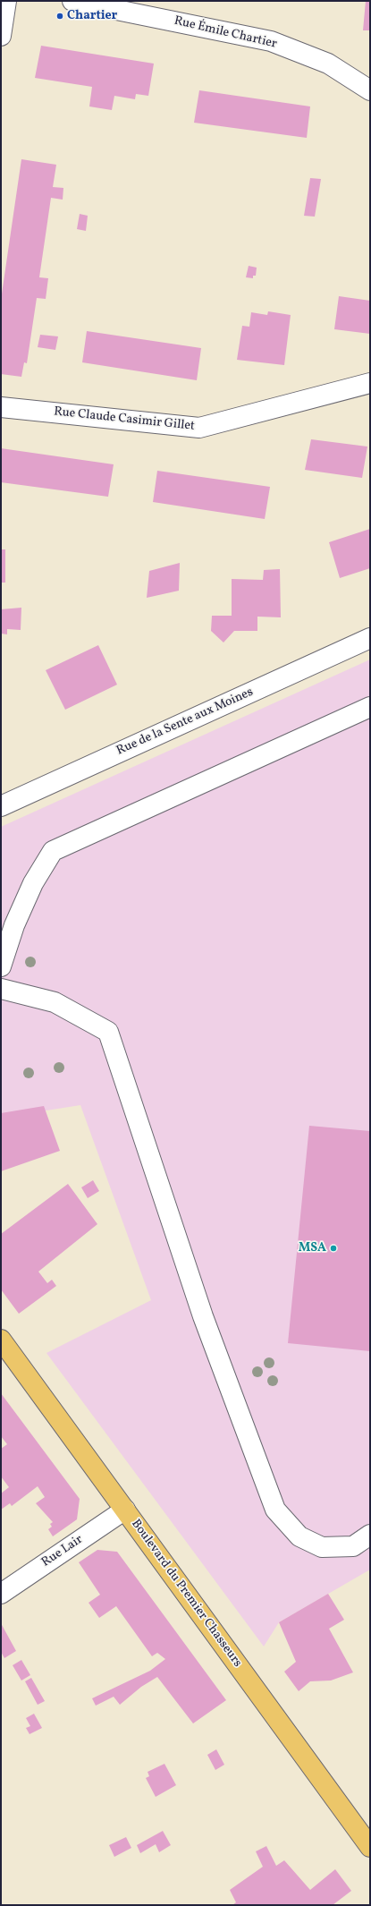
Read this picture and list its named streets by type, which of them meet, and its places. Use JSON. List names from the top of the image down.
{
  "streets": {
    "main road": ["Boulevard du Premier Chasseurs"],
    "street": [
      "Rue Émile Chartier",
      "Rue Claude Casimir Gillet",
      "Rue de la Sente aux Moines",
      "Rue Lair"
    ]
  },
  "crossings": [
    ["Rue Lair", "Boulevard du Premier Chasseurs"]
  ],
  "places": ["Chartier", "MSA"]
}
